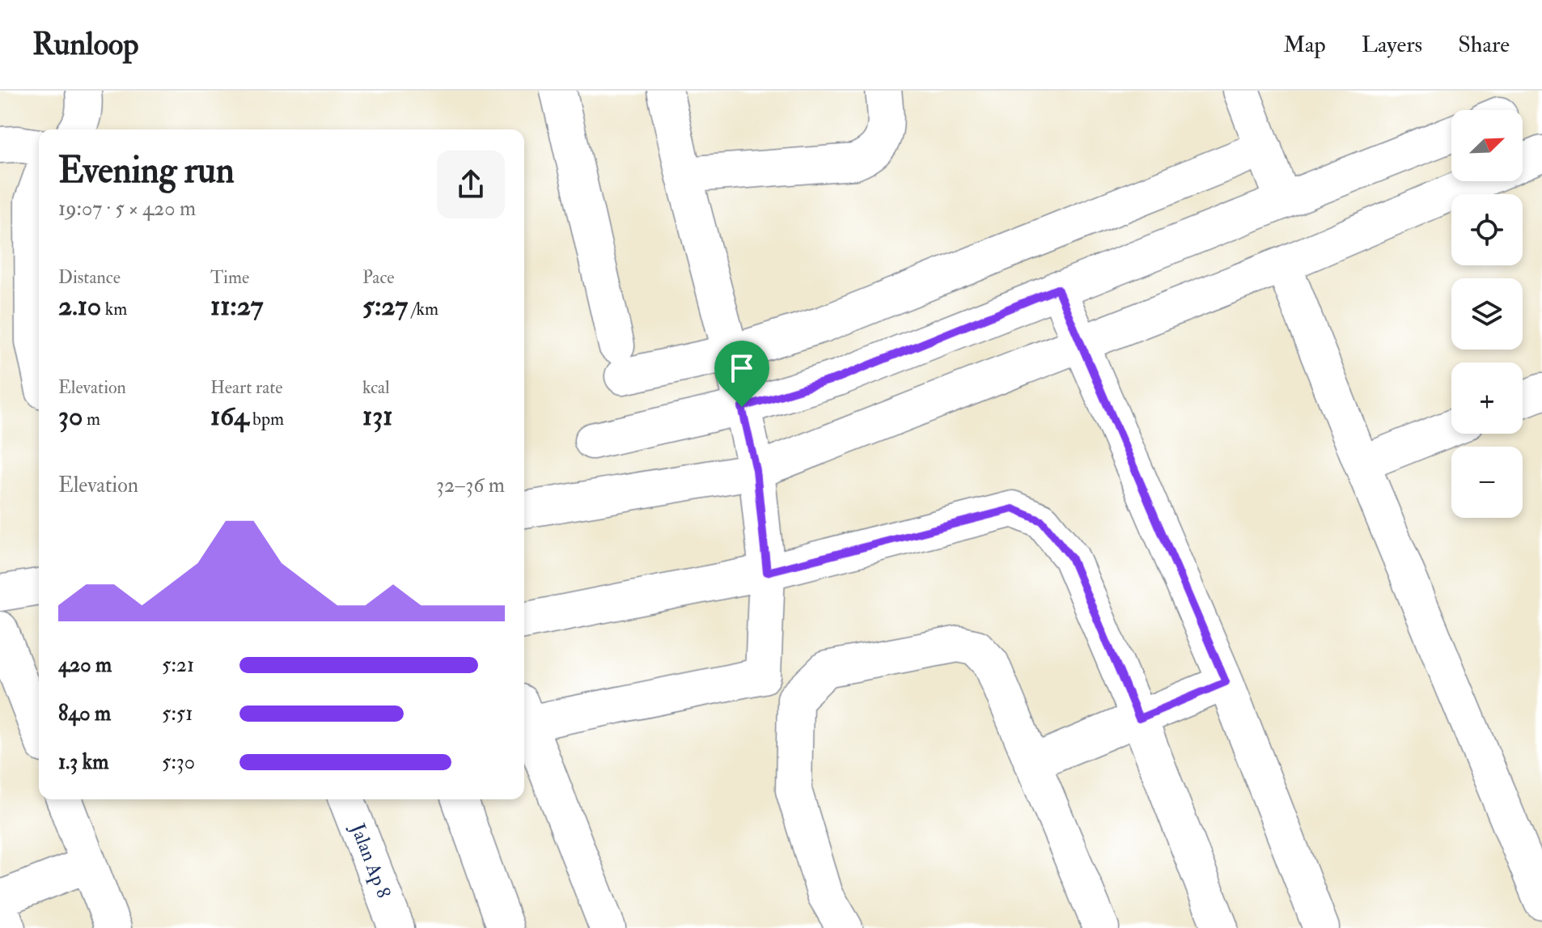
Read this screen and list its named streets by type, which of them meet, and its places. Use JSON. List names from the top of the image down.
{
  "streets": {
    "street": ["Jalan Ap 8"]
  },
  "north": "top right",
  "page": {
    "header": "Runloop",
    "nav": ["Map", "Layers", "Share"],
    "map_buttons": ["+", "−"],
    "heading": ["Evening run", "19:07 · 5 × 420 m"],
    "stats": [
      ["Distance", "2.10 km"],
      ["Time", "11:27"],
      ["Pace", "5:27 /km"],
      ["Elevation", "30 m"],
      ["Heart rate", "164 bpm"],
      ["kcal", "131"]
    ],
    "chart": ["Elevation", "32–36 m"],
    "list": [
      {
        "name": "420 m",
        "note": "5:21"
      },
      {
        "name": "840 m",
        "note": "5:51"
      },
      {
        "name": "1.3 km",
        "note": "5:30"
      }
    ]
  }
}
